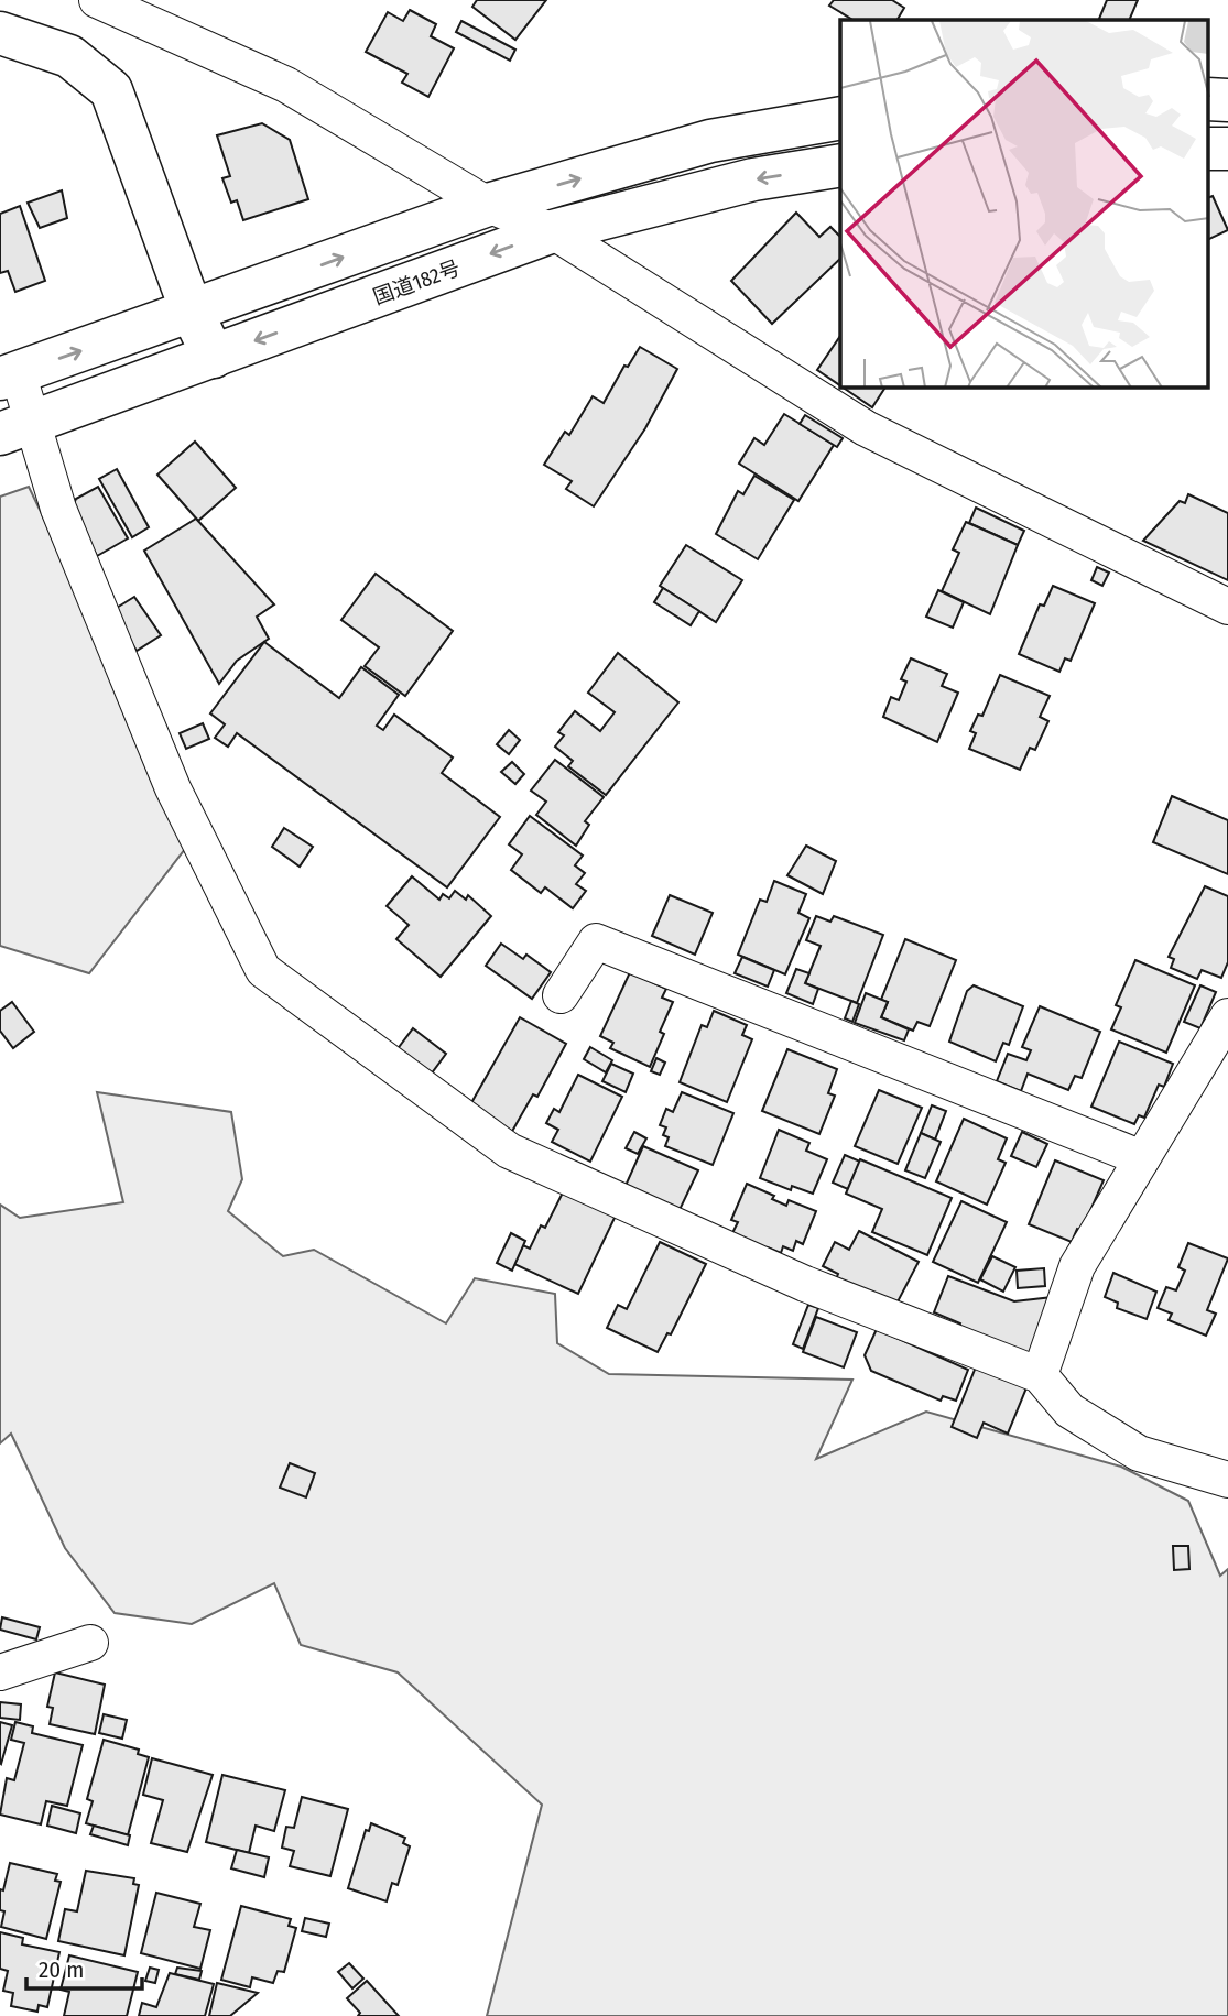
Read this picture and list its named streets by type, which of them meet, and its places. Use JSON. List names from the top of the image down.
{
  "streets": {
    "main road": ["国道182号"]
  },
  "scale_bar": "20 m"
}
